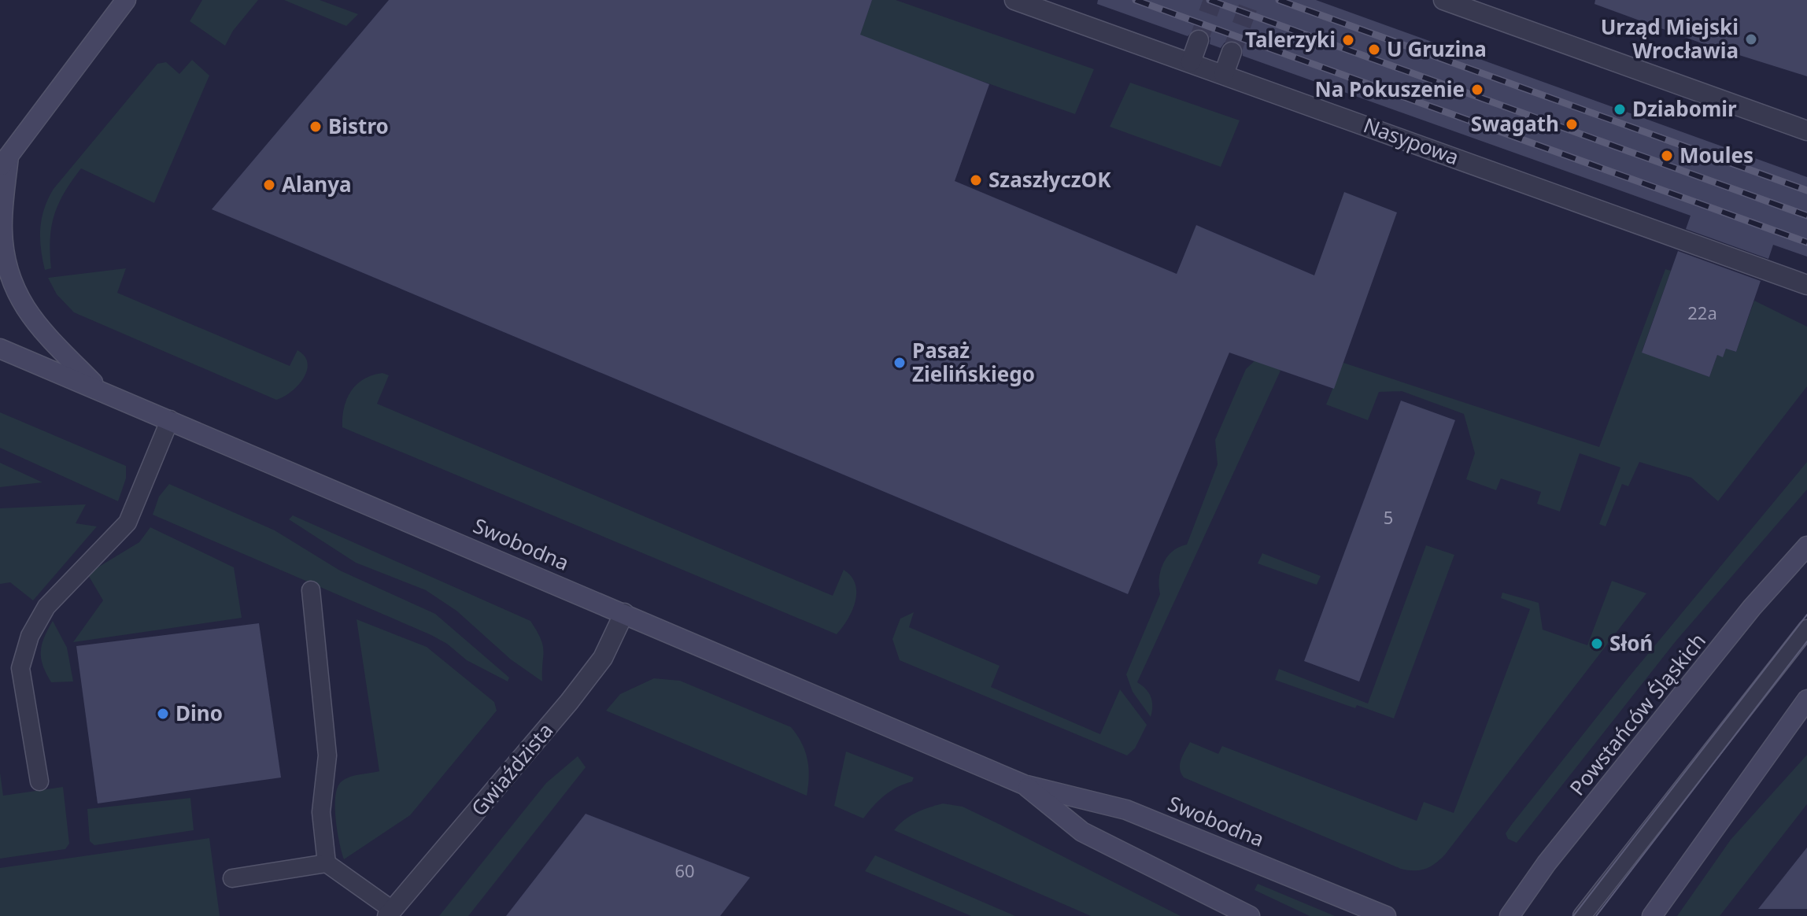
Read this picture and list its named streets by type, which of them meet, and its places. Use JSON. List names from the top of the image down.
{
  "streets": {
    "street": [
      "Nasypowa",
      "Swobodna",
      "Powstańców Śląskich",
      "Gwiaździsta"
    ]
  },
  "crossings": [
    ["Swobodna", "Gwiaździsta"]
  ],
  "places": [
    "Urząd Miejski Wrocławia",
    "Talerzyki",
    "U Gruzina",
    "Na Pokuszenie",
    "Dziabomir",
    "Swagath",
    "Bistro",
    "Moules",
    "SzaszłyczOK",
    "Alanya",
    "Pasaż Zielińskiego",
    "Słoń",
    "Dino"
  ],
  "house_numbers": ["22a", "5", "60"]
}
